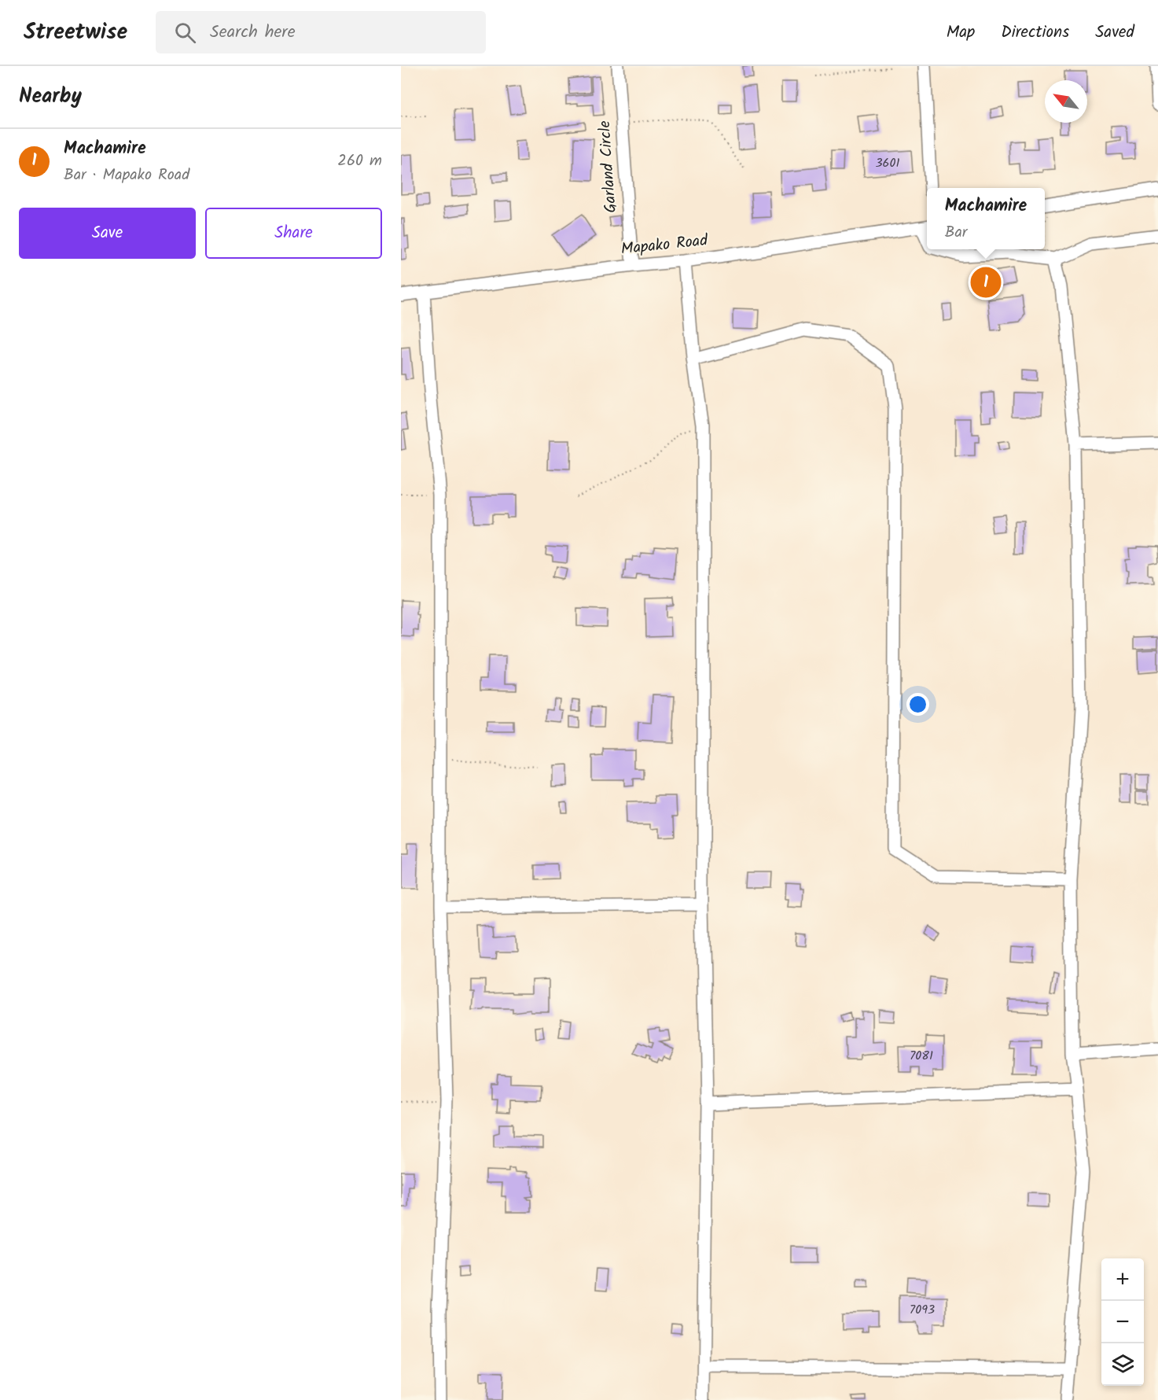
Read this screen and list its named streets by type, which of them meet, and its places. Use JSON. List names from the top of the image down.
{
  "streets": {
    "street": ["Garland Circle", "Mapako Road"]
  },
  "crossings": [
    ["Garland Circle", "Mapako Road"]
  ],
  "house_numbers": ["3601", "7081", "7093"],
  "north": "top left",
  "page": {
    "header": "Streetwise",
    "search": "Search here",
    "nav": ["Map", "Directions", "Saved"],
    "heading": "Nearby",
    "list": [
      {
        "mark": "1",
        "name": "Machamire",
        "note": "Bar · Mapako Road",
        "value": "260 m"
      }
    ],
    "popup": ["Machamire", "Bar"],
    "buttons": ["Save", "Share"],
    "pins": "1",
    "map_buttons": ["+", "−"]
  }
}
